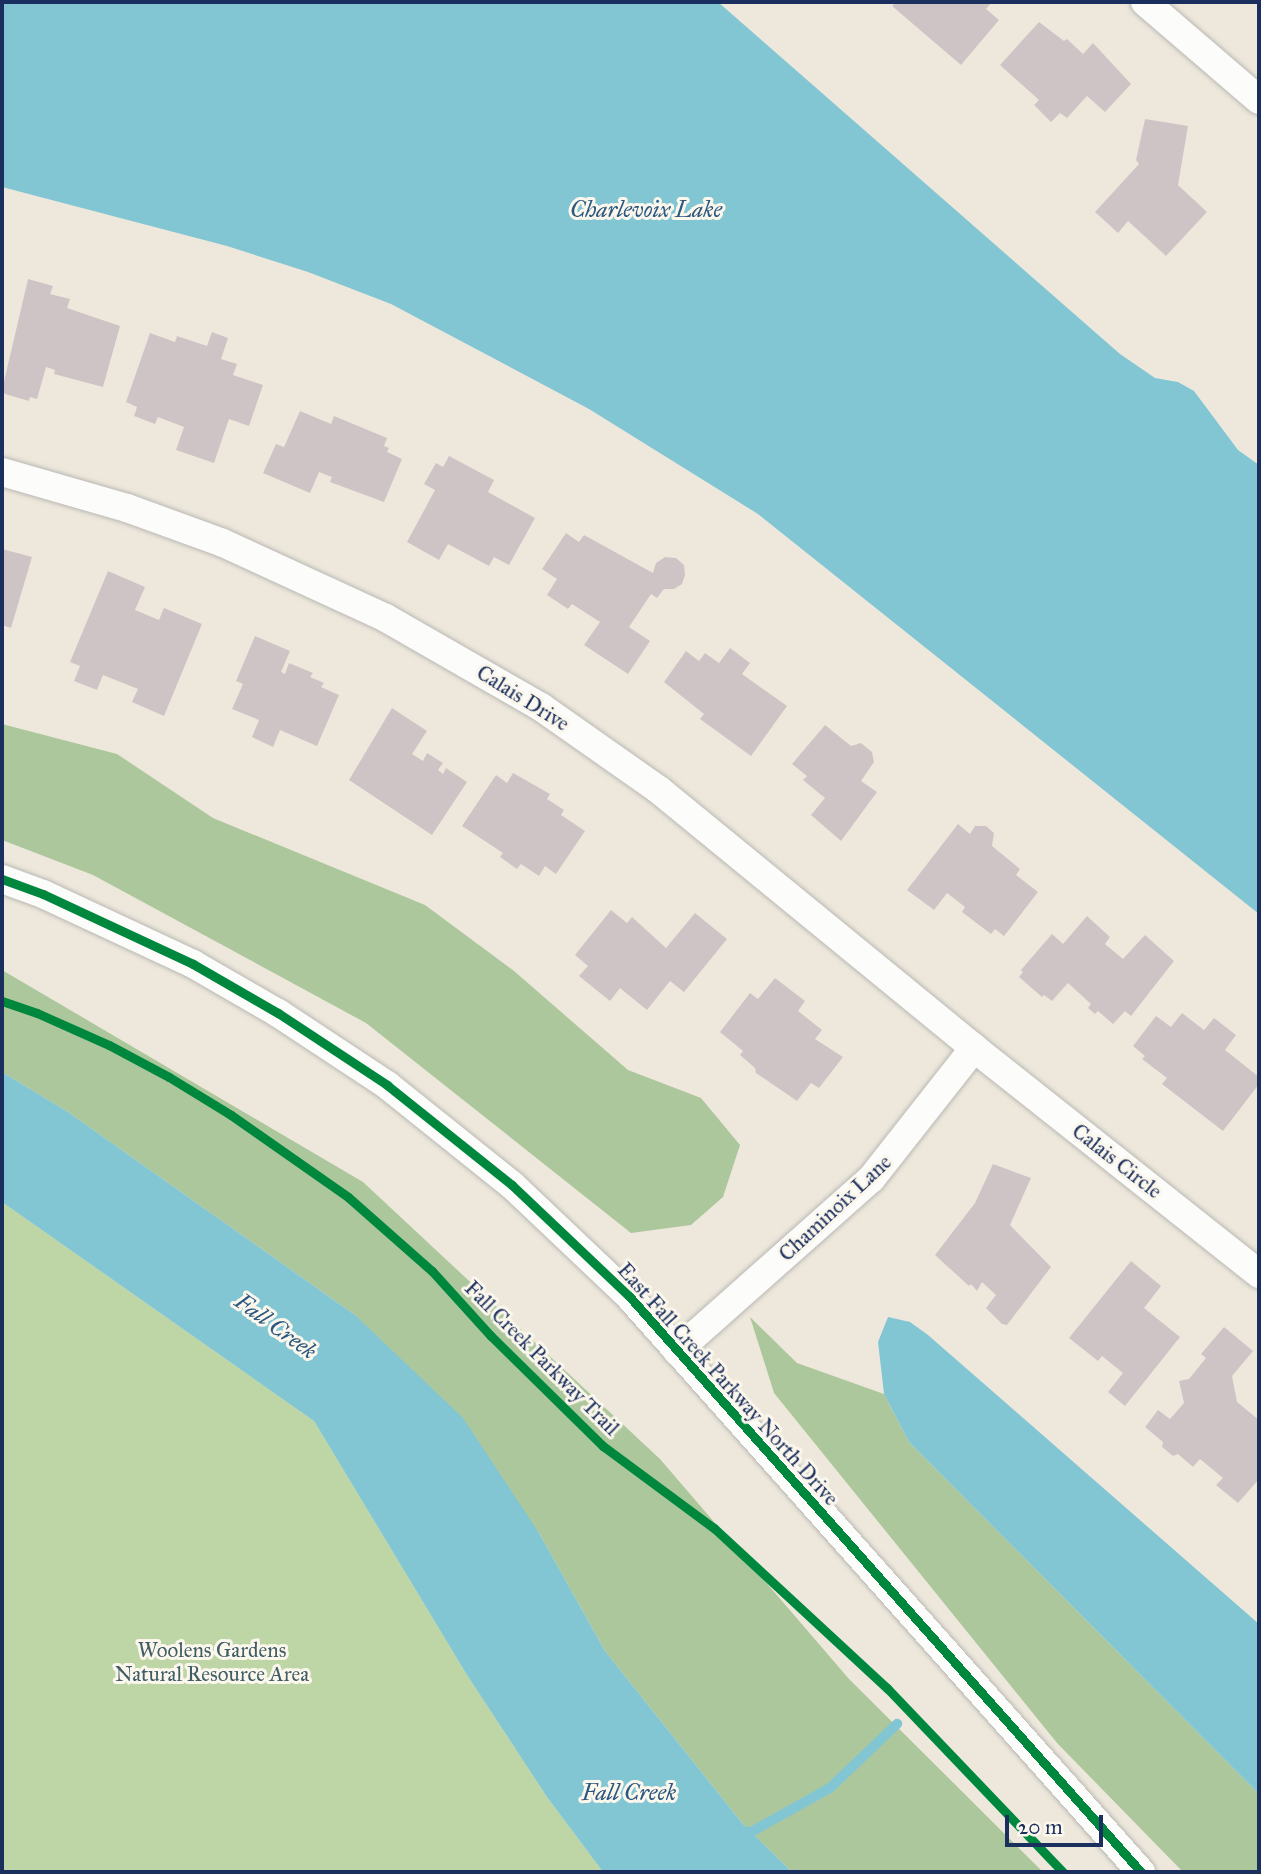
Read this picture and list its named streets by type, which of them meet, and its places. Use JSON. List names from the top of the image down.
{
  "streets": {
    "street": [
      "Calais Drive",
      "Calais Circle",
      "Chaminoix Lane",
      "East Fall Creek Parkway North Drive"
    ],
    "cycle path": ["Fall Creek Parkway Trail"]
  },
  "crossings": [
    ["Calais Drive", "Calais Circle"],
    ["Calais Drive", "Chaminoix Lane"],
    ["Calais Circle", "Chaminoix Lane"],
    ["Chaminoix Lane", "East Fall Creek Parkway North Drive"]
  ],
  "water": ["Charlevoix Lake", "Fall Creek"],
  "parks": ["Woolens Gardens Natural Resource Area"],
  "scale_bar": "20 m"
}
